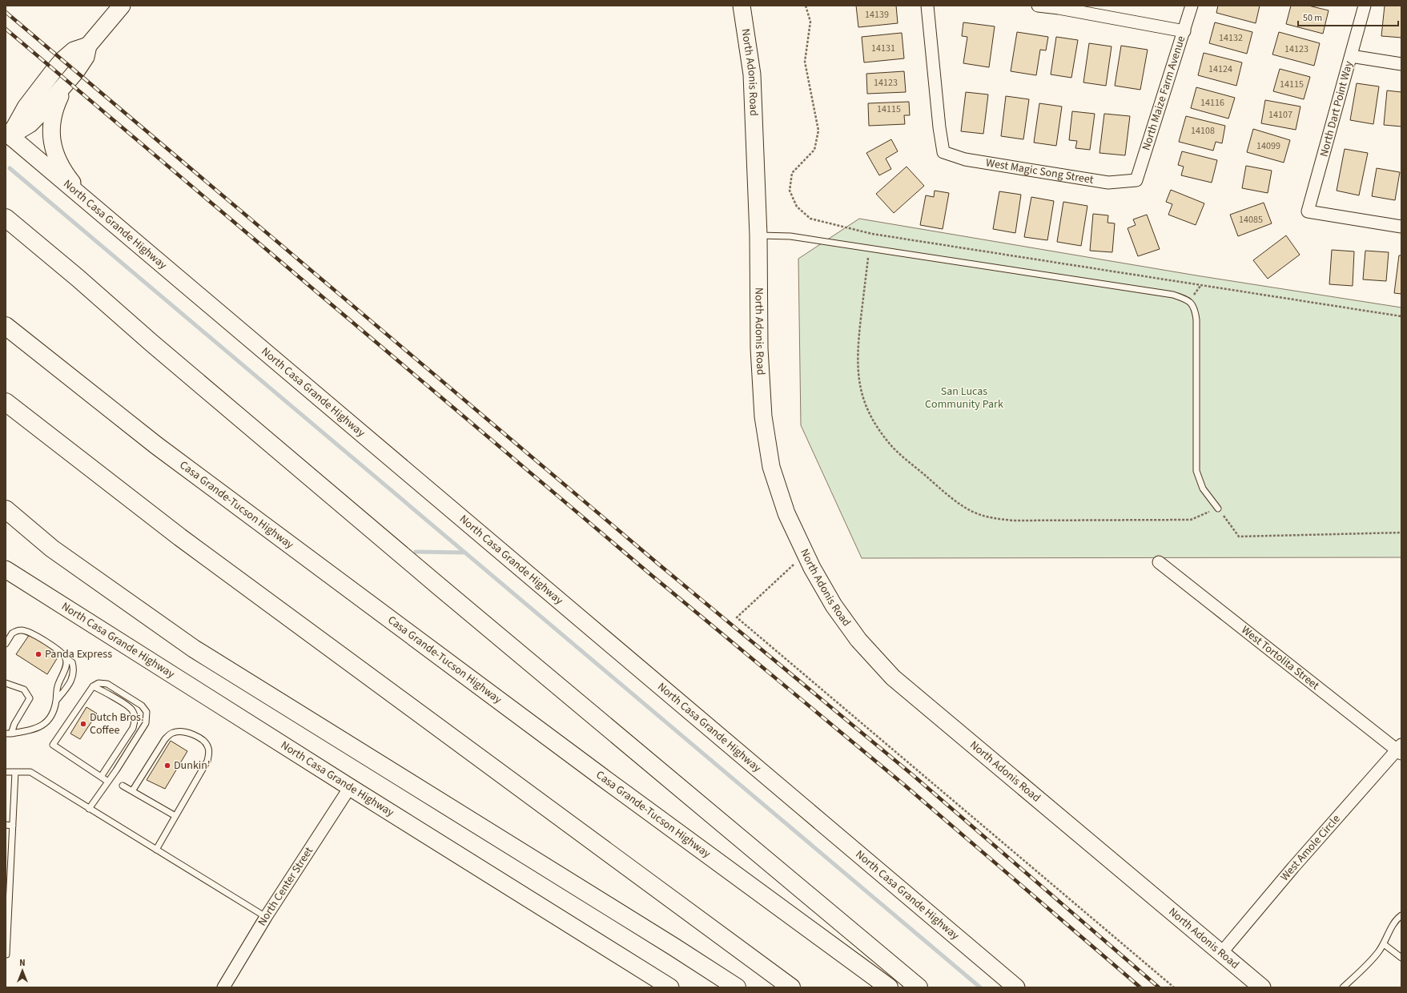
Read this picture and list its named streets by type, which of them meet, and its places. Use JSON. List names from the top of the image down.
{
  "streets": {
    "highway": ["Casa Grande-Tucson Highway"],
    "street": [
      "North Adonis Road",
      "North Maize Farm Avenue",
      "North Dart Point Way",
      "West Magic Song Street",
      "North Casa Grande Highway",
      "West Tortolita Street",
      "West Amole Circle",
      "North Center Street"
    ]
  },
  "crossings": [
    ["North Adonis Road", "West Amole Circle"],
    ["North Maize Farm Avenue", "West Magic Song Street"],
    ["North Casa Grande Highway", "North Center Street"],
    ["West Tortolita Street", "West Amole Circle"]
  ],
  "parks": ["San Lucas Community Park"],
  "places": ["Panda Express", "Dutch Bros. Coffee", "Dunkin'"],
  "house_numbers": [
    "14139",
    "14132",
    "14131",
    "14123",
    "14124",
    "14123",
    "14115",
    "14116",
    "14115",
    "14107",
    "14108",
    "14099",
    "14085"
  ],
  "scale_bar": "50 m",
  "north": "top"
}
